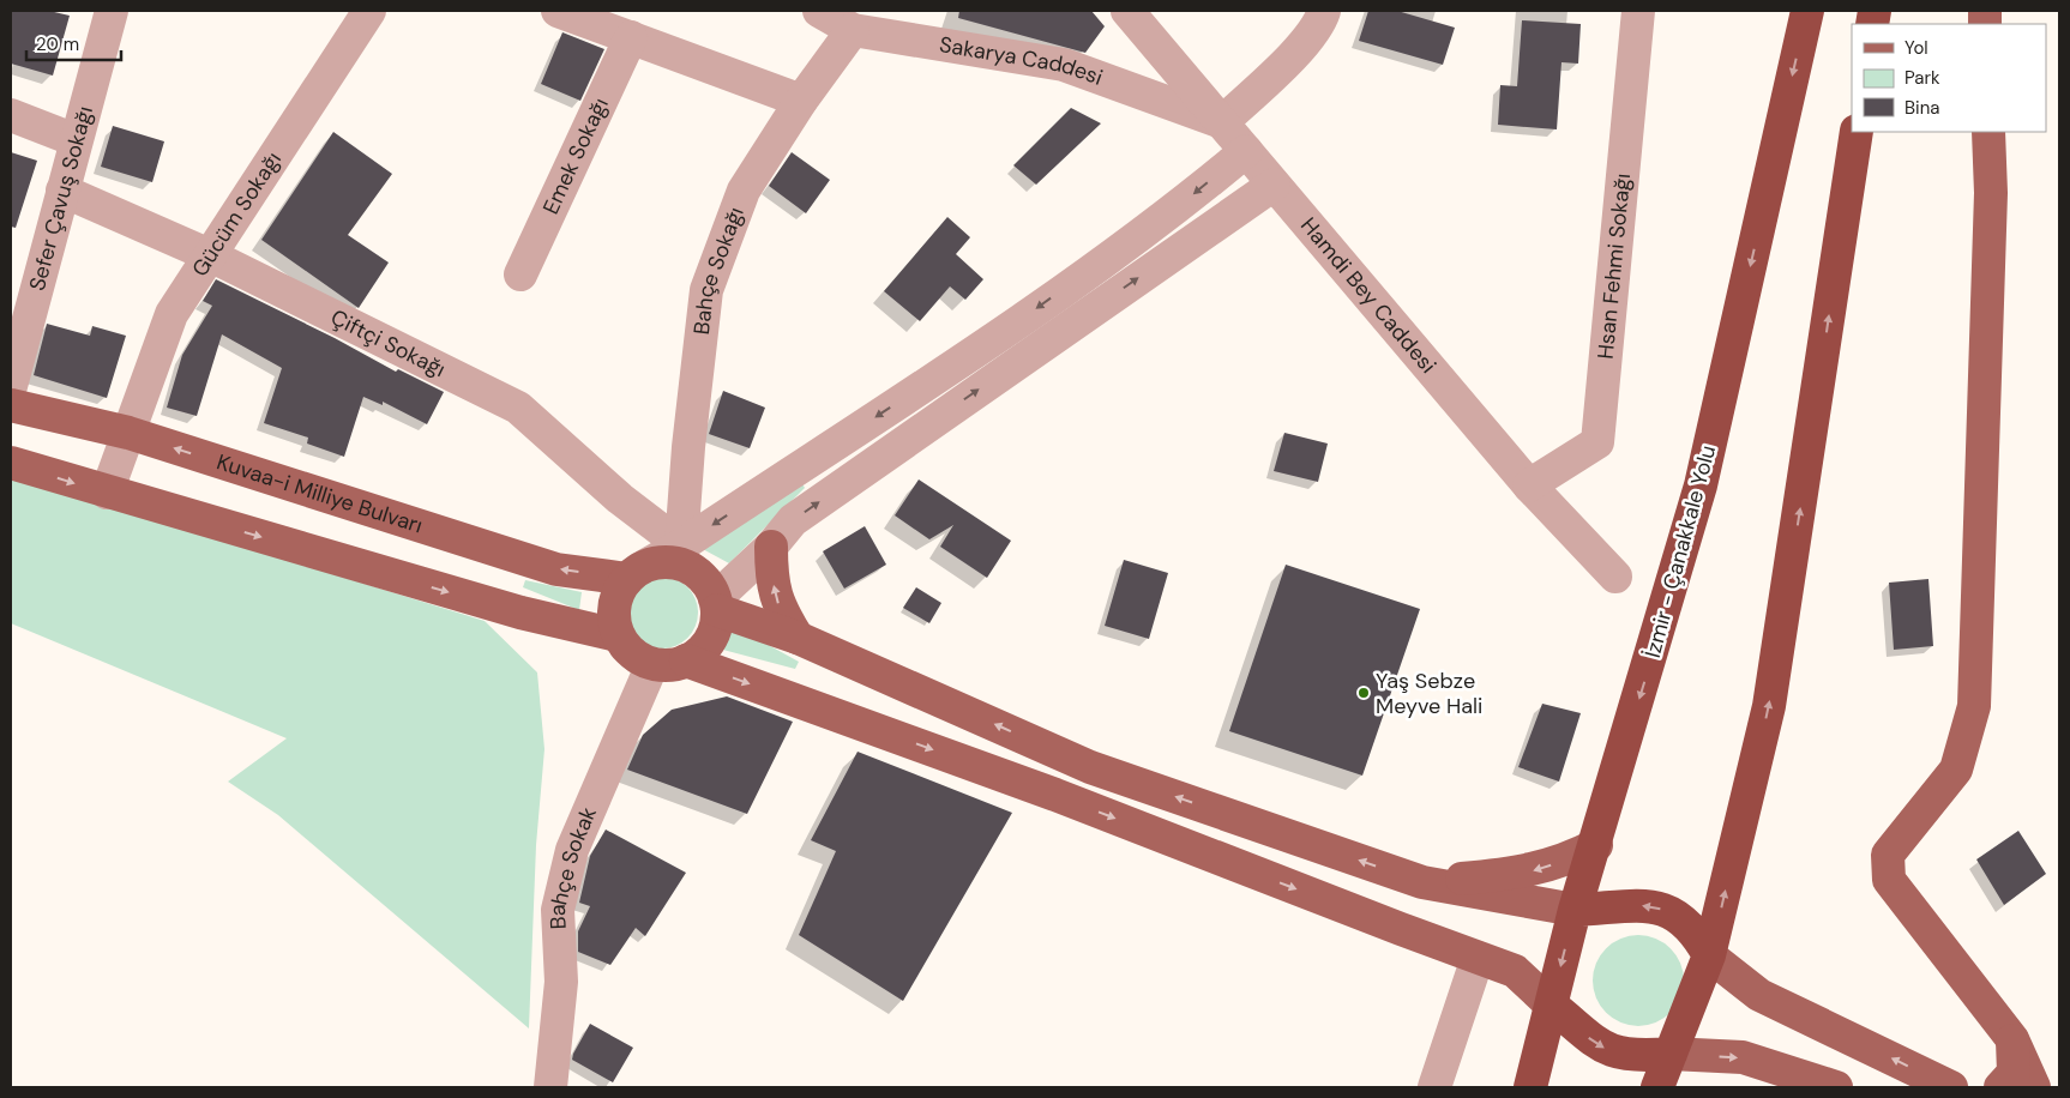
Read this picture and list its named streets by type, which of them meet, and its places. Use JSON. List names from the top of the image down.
{
  "streets": {
    "highway": ["İzmir - Çanakkale Yolu"],
    "main road": ["Kuvaa-i Milliye Bulvarı"],
    "street": [
      "Sakarya Caddesi",
      "Emek Sokağı",
      "Sefer Çavuş Sokağı",
      "Gücüm Sokağı",
      "Hsan Fehmi Sokağı",
      "Bahçe Sokağı",
      "Hamdi Bey Caddesi",
      "Çiftçi Sokağı",
      "Bahçe Sokak"
    ]
  },
  "crossings": [
    ["Sakarya Caddesi", "Bahçe Sokağı"],
    ["Sakarya Caddesi", "Hamdi Bey Caddesi"],
    ["Sefer Çavuş Sokağı", "Çiftçi Sokağı"],
    ["Gücüm Sokağı", "Çiftçi Sokağı"],
    ["Gücüm Sokağı", "Kuvaa-i Milliye Bulvarı"],
    ["Hsan Fehmi Sokağı", "Hamdi Bey Caddesi"],
    ["Bahçe Sokağı", "Çiftçi Sokağı"],
    ["Kuvaa-i Milliye Bulvarı", "Bahçe Sokak"]
  ],
  "places": ["Yaş Sebze Meyve Hali"],
  "legend": ["Yol", "Park", "Bina"],
  "scale_bar": "20 m"
}
